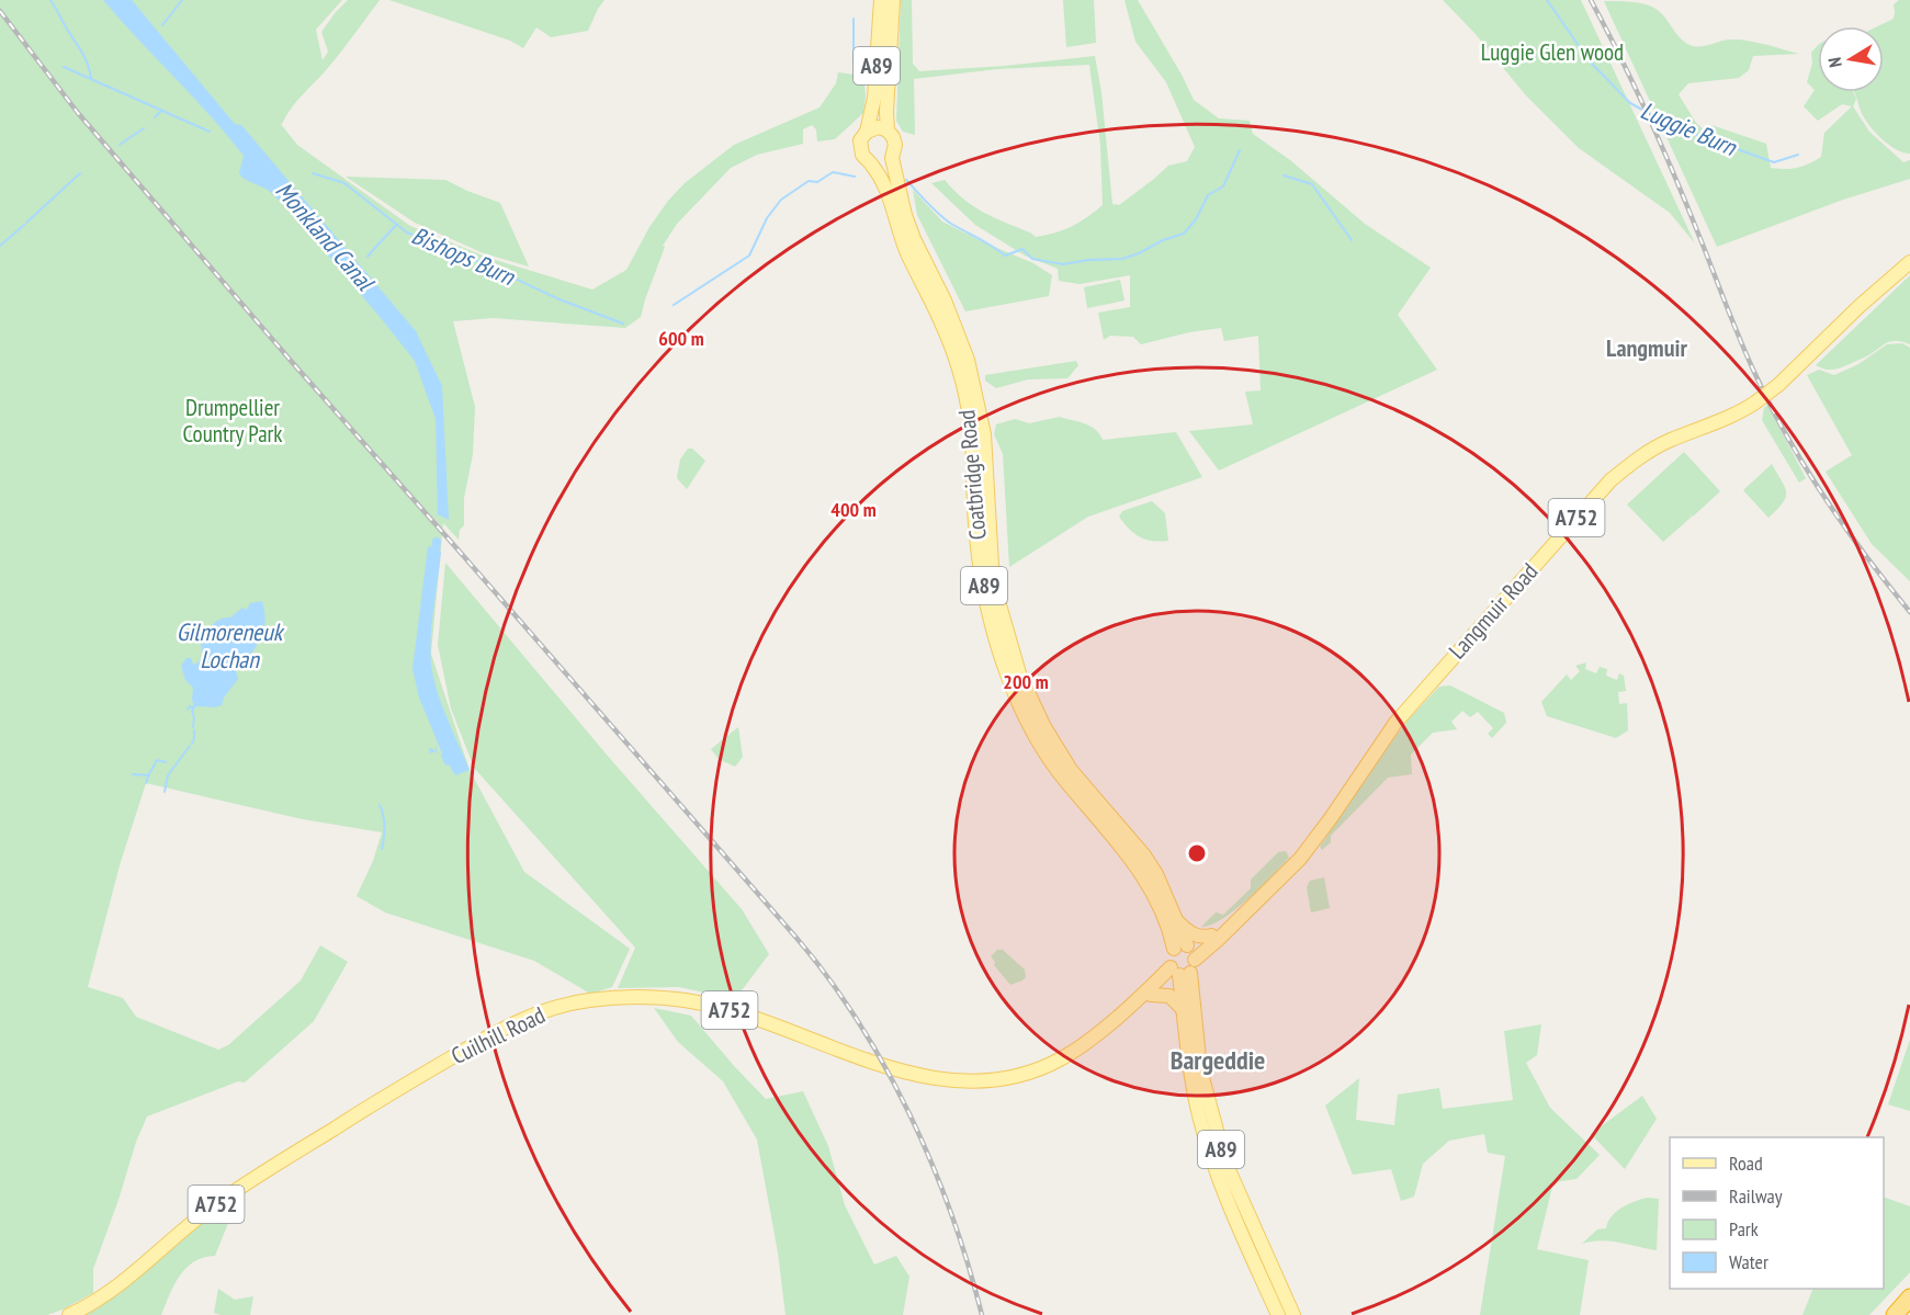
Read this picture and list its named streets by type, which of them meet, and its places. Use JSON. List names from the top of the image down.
{
  "streets": {
    "main road": [
      "A89",
      "Coatbridge Road",
      "A752",
      "Langmuir Road",
      "Cuilhill Road"
    ]
  },
  "crossings": [
    ["A89", "Coatbridge Road"],
    ["Coatbridge Road", "A752"],
    ["Coatbridge Road", "Langmuir Road"],
    ["A752", "Langmuir Road"],
    ["A752", "Cuilhill Road"]
  ],
  "districts": ["Langmuir", "Bargeddie"],
  "water": [
    "Luggie Burn",
    "Monkland Canal",
    "Bishops Burn",
    "Gilmoreneuk Lochan"
  ],
  "parks": ["Luggie Glen wood", "Drumpellier Country Park"],
  "legend": [
    "Road",
    "Railway",
    "Park",
    "Water"
  ],
  "north": "left",
  "rings": ["600 m", "400 m", "200 m"]
}
